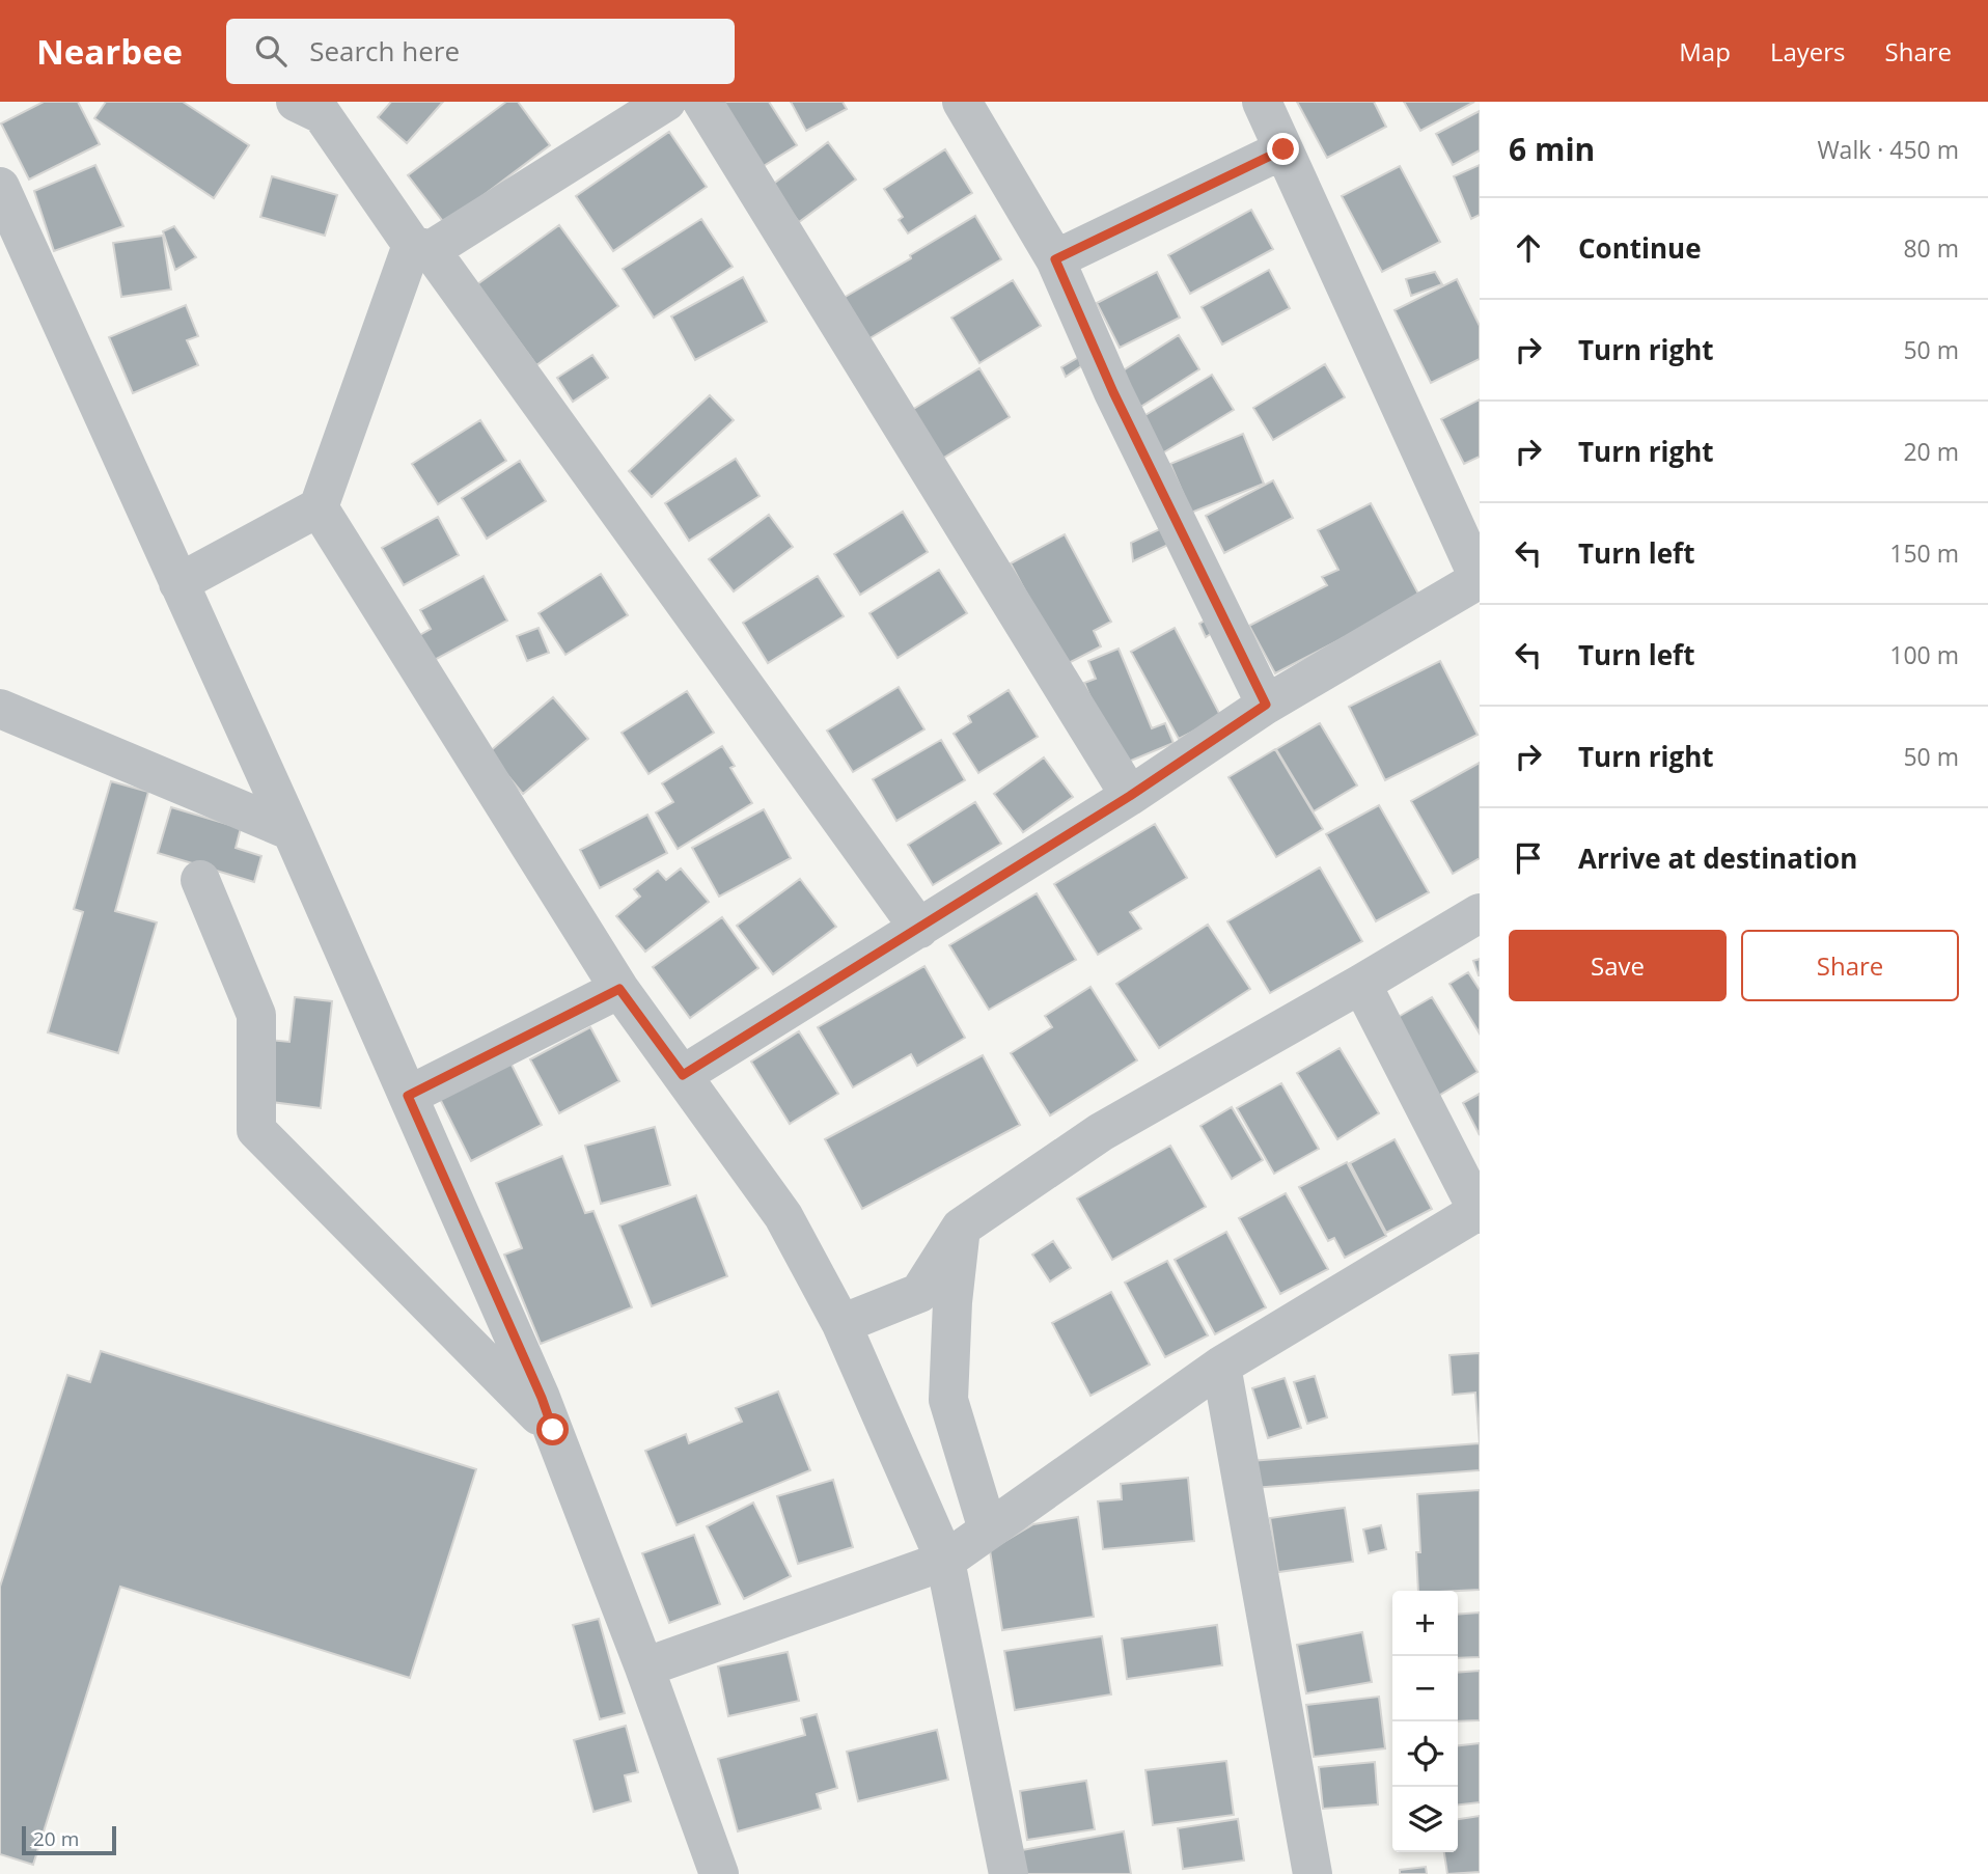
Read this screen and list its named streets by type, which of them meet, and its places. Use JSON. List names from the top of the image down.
{
  "scale_bar": "20 m",
  "page": {
    "header": "Nearbee",
    "search": "Search here",
    "nav": ["Map", "Layers", "Share"],
    "heading": ["6 min", "Walk · 450 m"],
    "list": [
      ["Continue", "80 m"],
      ["Turn right", "50 m"],
      ["Turn right", "20 m"],
      ["Turn left", "150 m"],
      ["Turn left", "100 m"],
      ["Turn right", "50 m"],
      "Arrive at destination"
    ],
    "buttons": ["Save", "Share"],
    "map_buttons": ["+", "−"],
    "scale": "20 m"
  }
}
